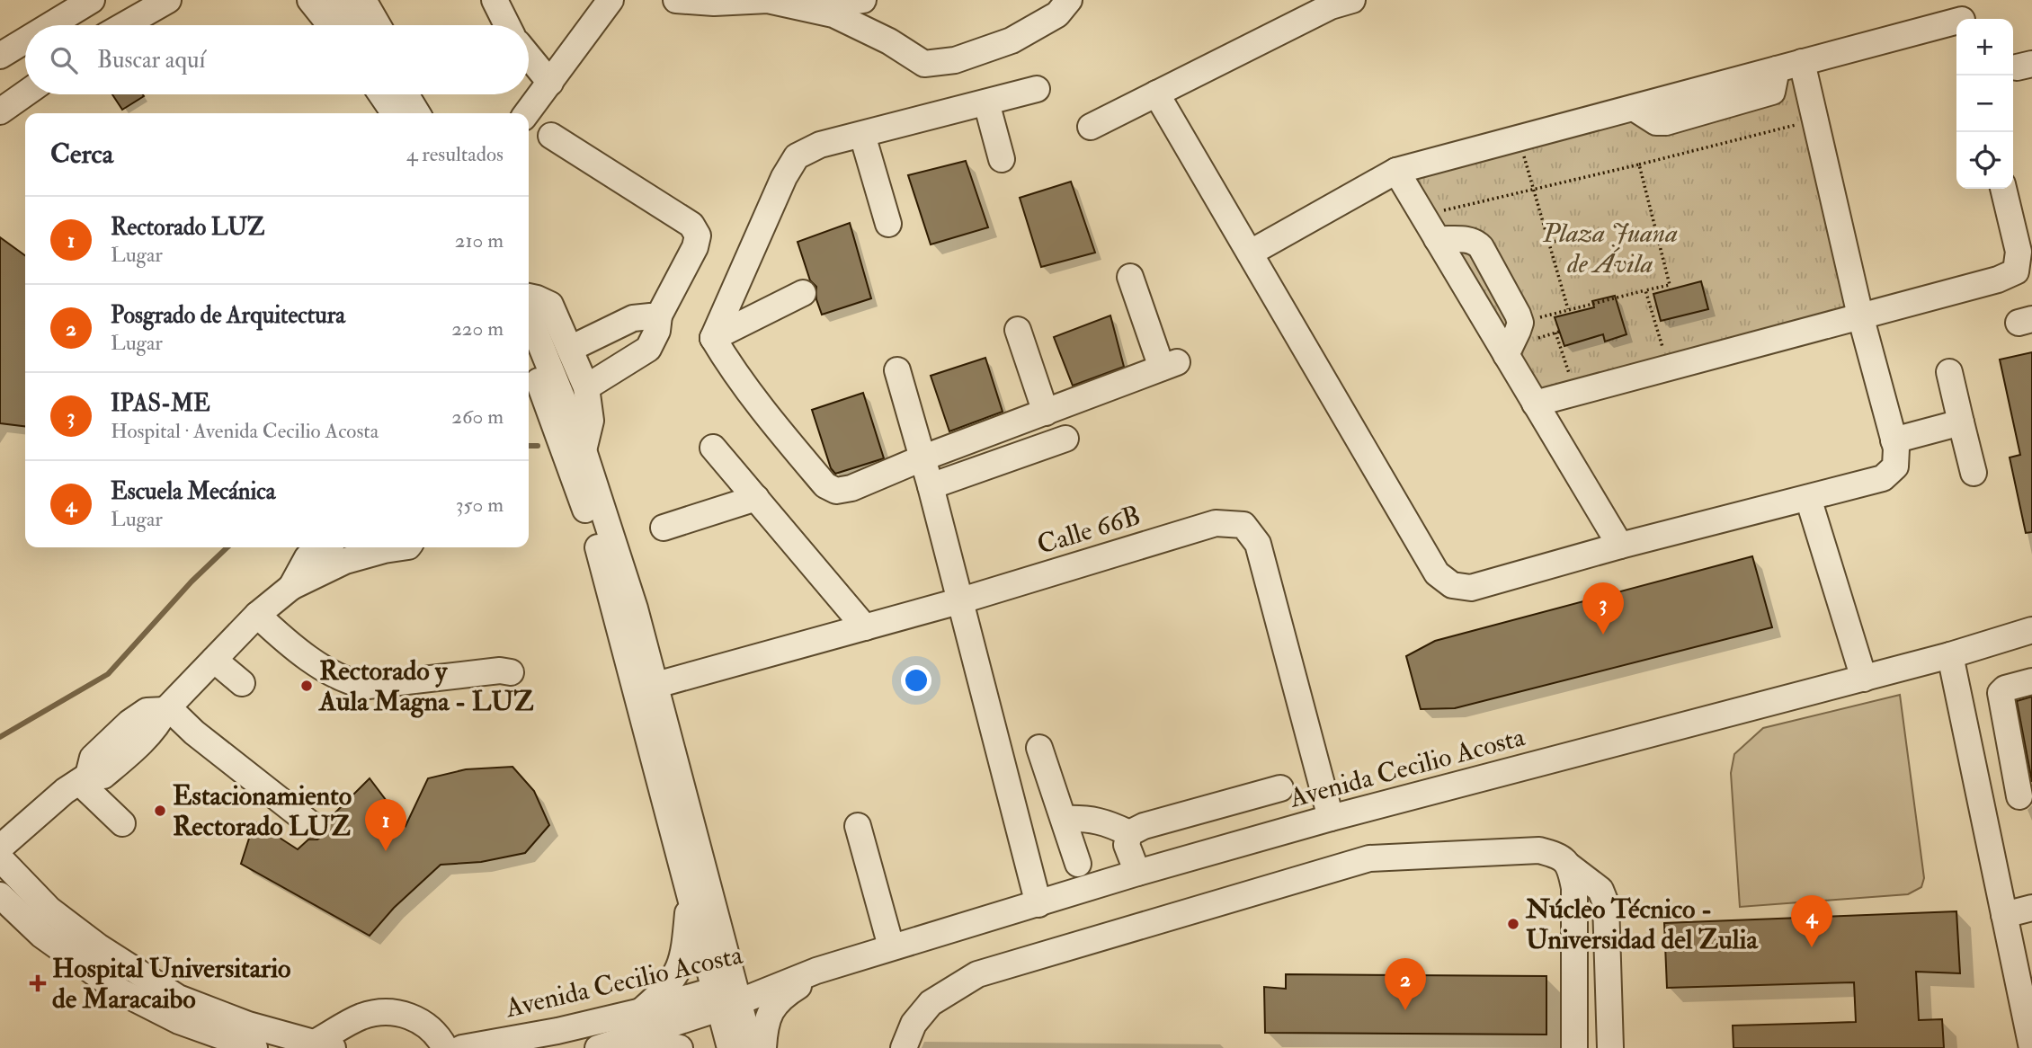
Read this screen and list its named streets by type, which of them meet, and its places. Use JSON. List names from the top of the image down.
{
  "streets": {
    "street": ["Calle 66B", "Avenida Cecilio Acosta"]
  },
  "crossings": [
    ["Calle 66B", "Avenida Cecilio Acosta"]
  ],
  "parks": ["Plaza Juana de Ávila"],
  "places": {
    "other": ["Rectorado y Aula Magna - LUZ", "Estacionamiento Rectorado LUZ", "Núcleo Técnico - Universidad del Zulia"],
    "health": ["Hospital Universitario de Maracaibo"]
  },
  "page": {
    "map_buttons": ["+", "−"],
    "search": "Buscar aquí",
    "heading": ["Cerca", "4 resultados"],
    "list": [
      {
        "mark": "1",
        "name": "Rectorado LUZ",
        "note": "Lugar",
        "value": "210 m"
      },
      {
        "mark": "2",
        "name": "Posgrado de Arquitectura",
        "note": "Lugar",
        "value": "220 m"
      },
      {
        "mark": "3",
        "name": "IPAS-ME",
        "note": "Hospital · Avenida Cecilio Acosta",
        "value": "260 m"
      },
      {
        "mark": "4",
        "name": "Escuela Mecánica",
        "note": "Lugar",
        "value": "350 m"
      }
    ],
    "pins": [
      "3",
      "1",
      "4",
      "2"
    ]
  }
}
